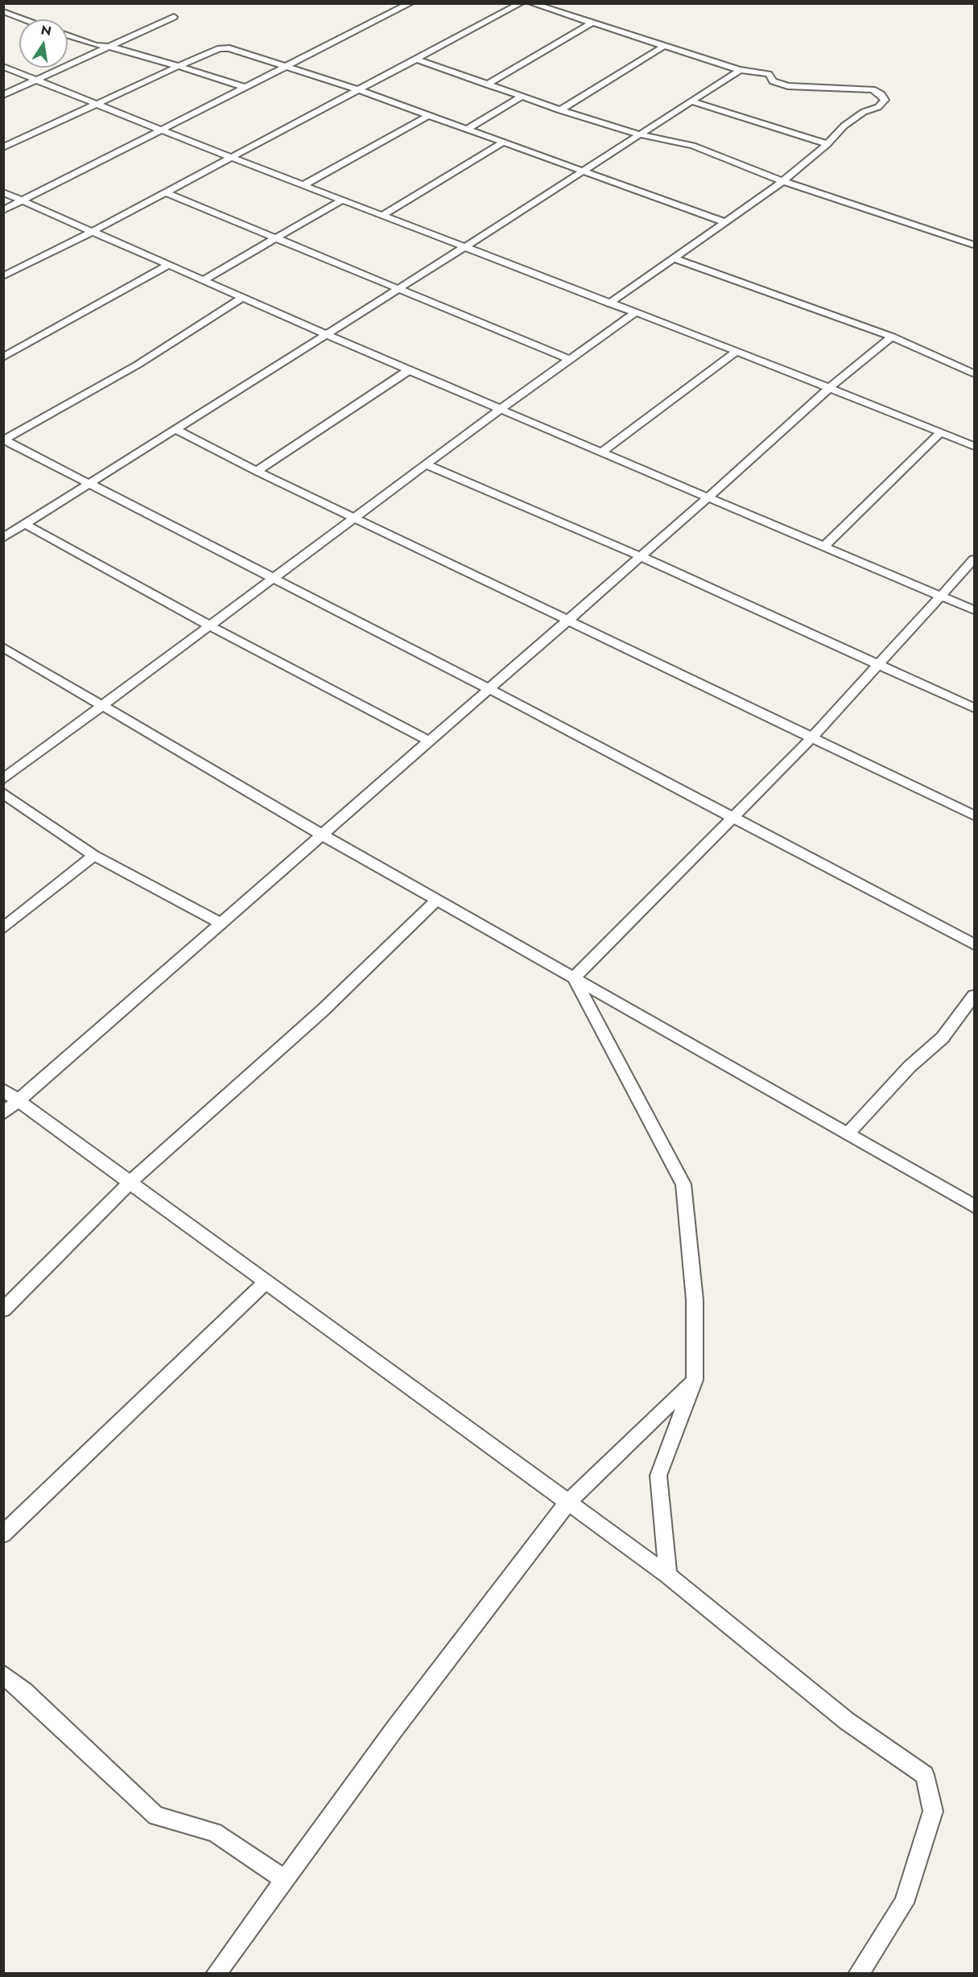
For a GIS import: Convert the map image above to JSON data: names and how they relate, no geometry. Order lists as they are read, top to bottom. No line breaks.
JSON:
{"north":"top"}
